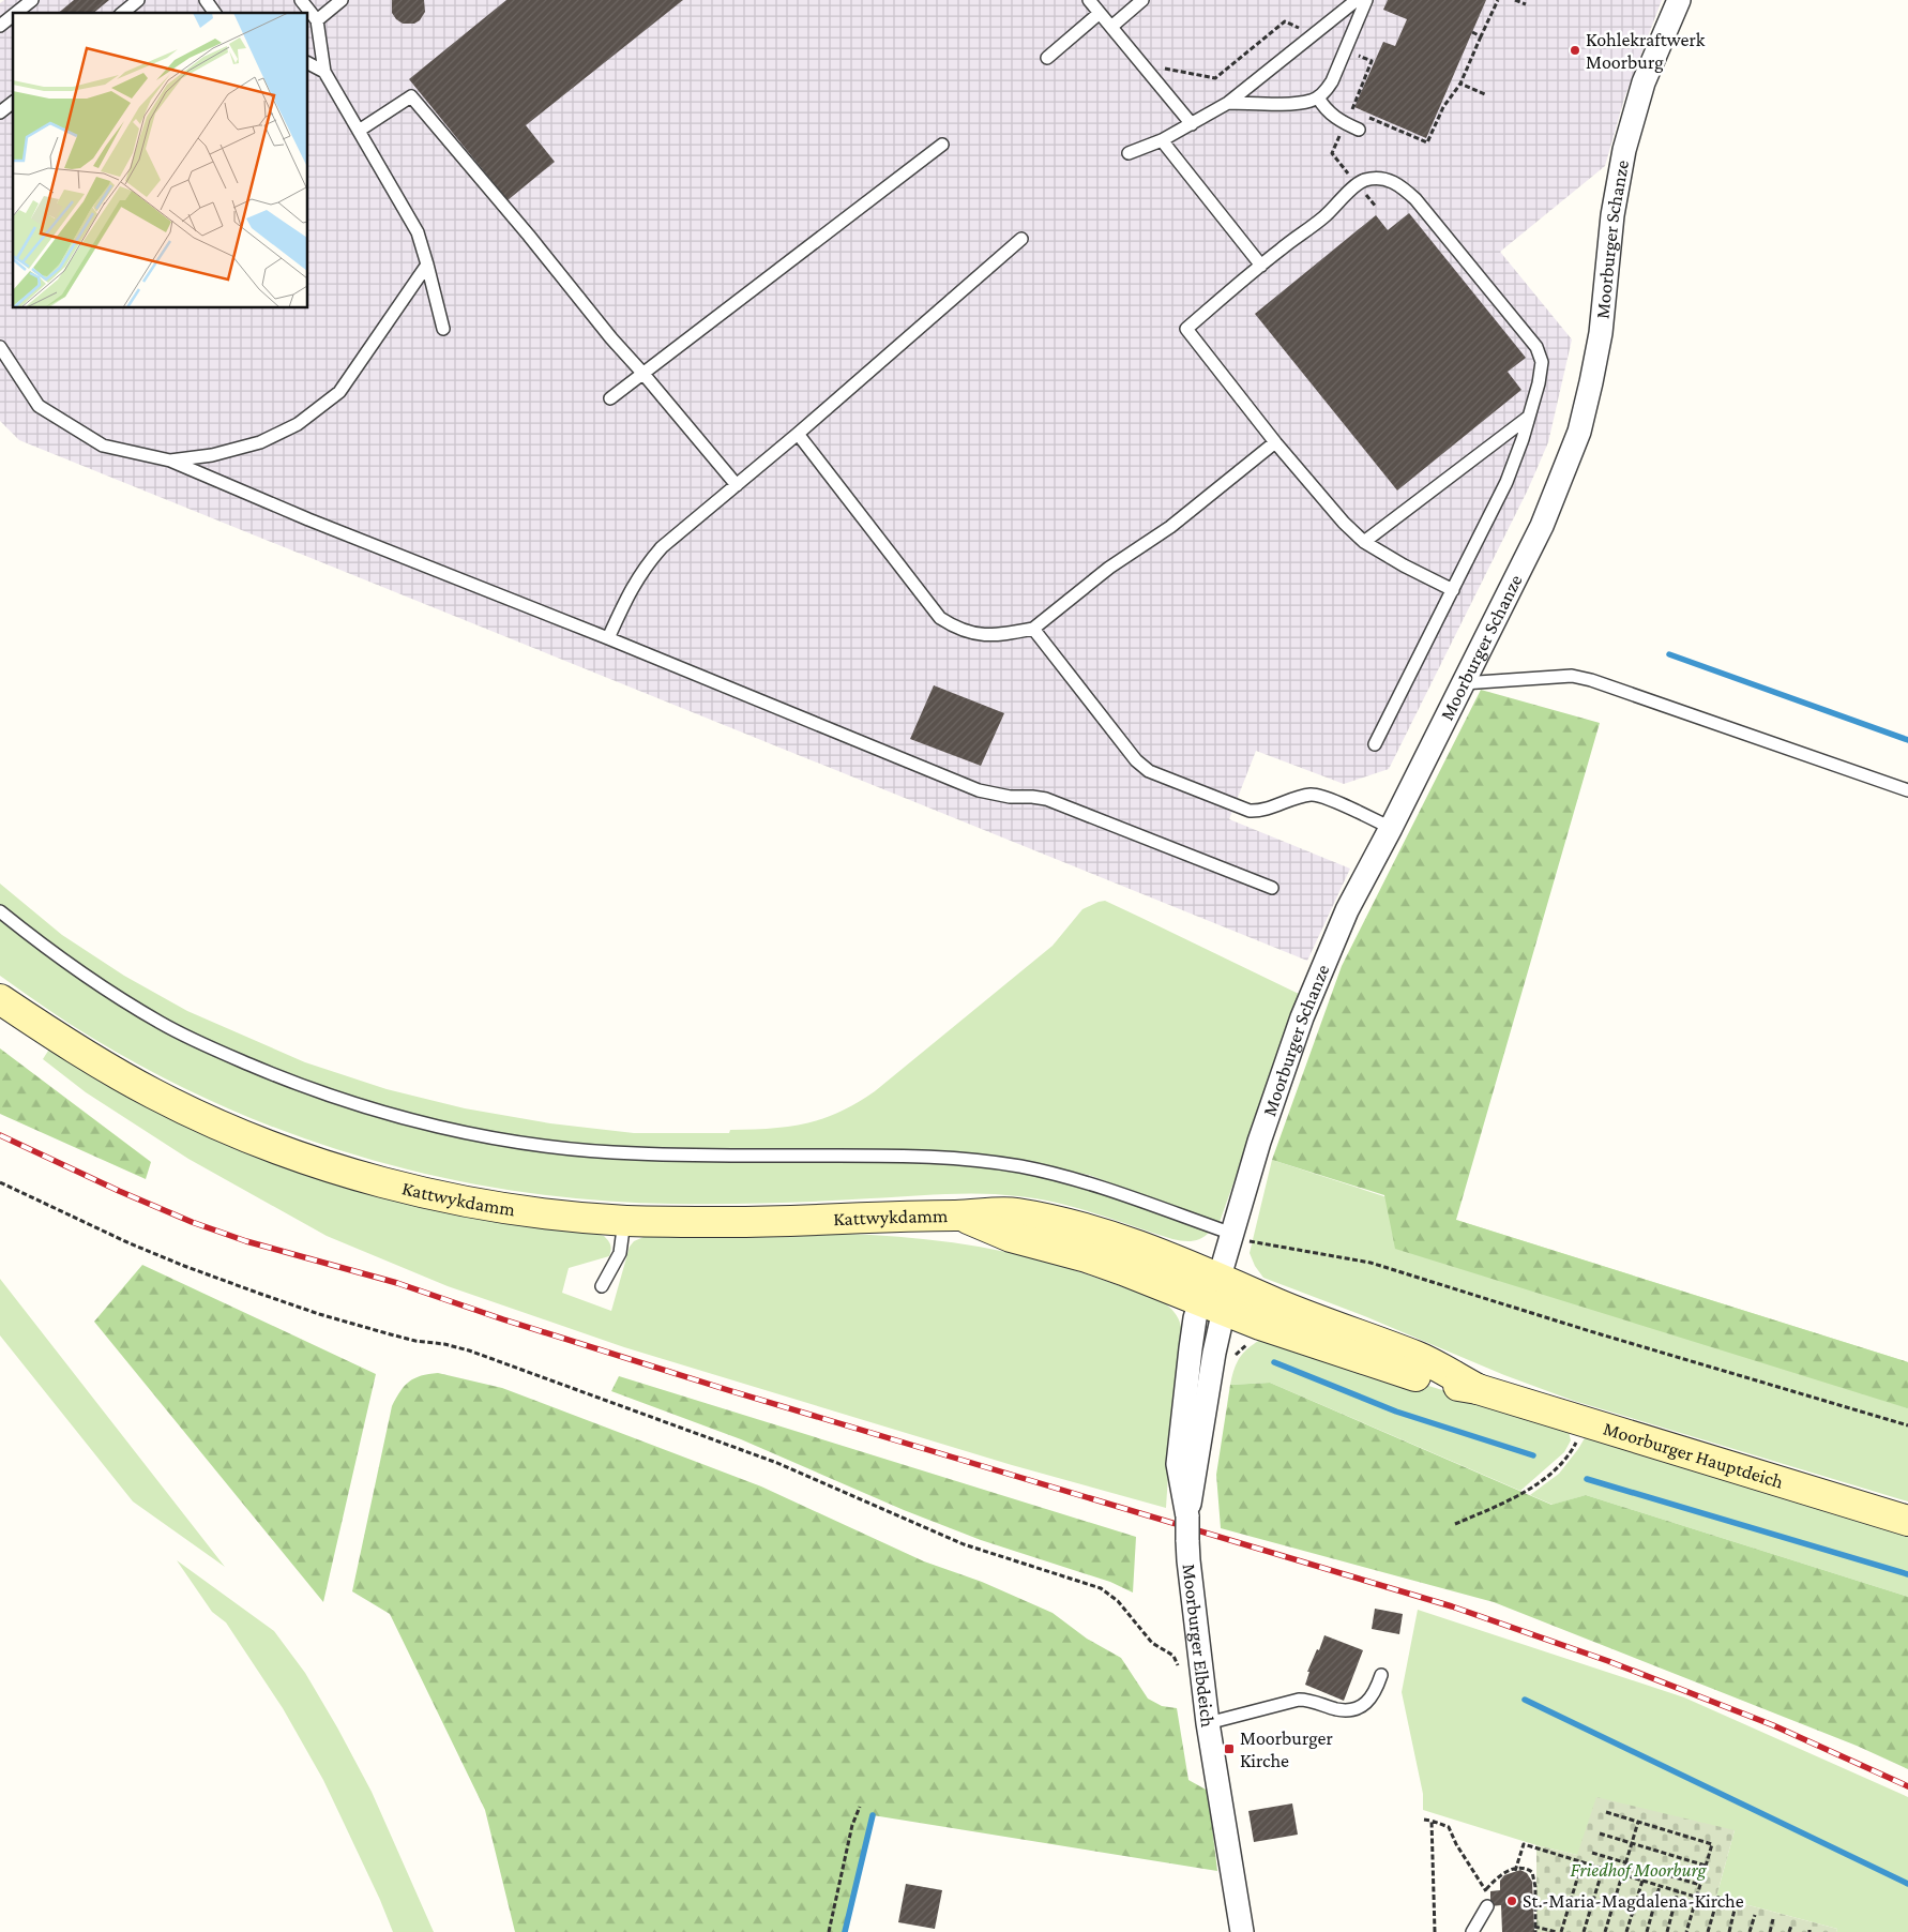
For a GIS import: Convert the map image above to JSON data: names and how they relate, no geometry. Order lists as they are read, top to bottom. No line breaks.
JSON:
{"streets":{"main road":["Kattwykdamm","Moorburger Hauptdeich"],"street":["Moorburger Schanze","Moorburger Elbdeich"]},"crossings":[["Moorburger Schanze","Kattwykdamm"],["Moorburger Schanze","Moorburger Hauptdeich"],["Kattwykdamm","Moorburger Hauptdeich"],["Kattwykdamm","Moorburger Elbdeich"],["Moorburger Hauptdeich","Moorburger Elbdeich"]],"parks":["Friedhof Moorburg"],"places":{"other":["Kohlekraftwerk Moorburg","St.-Maria-Magdalena-Kirche"],"transit":["Moorburger Kirche"]}}
